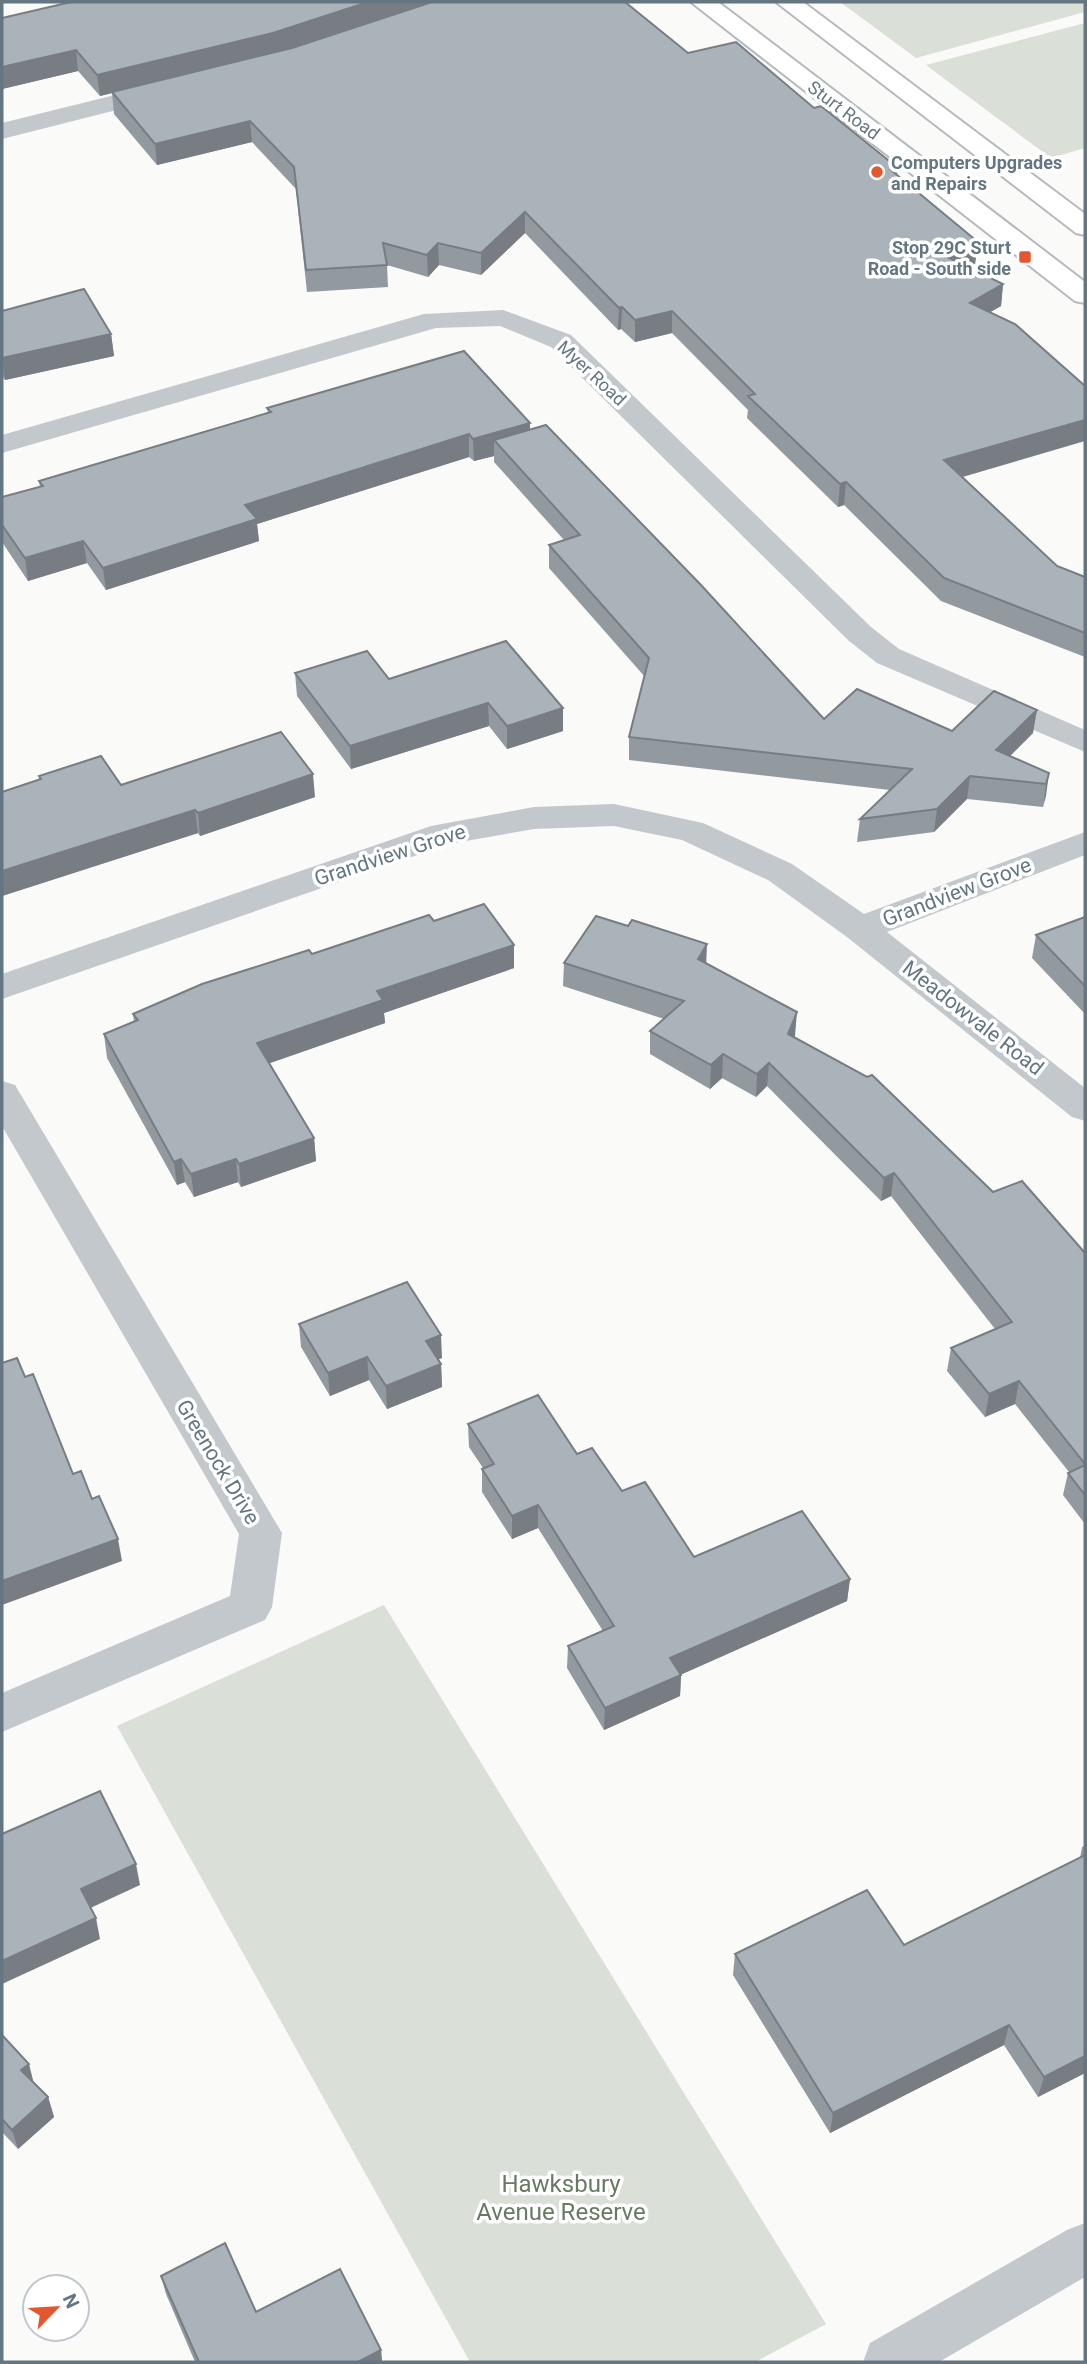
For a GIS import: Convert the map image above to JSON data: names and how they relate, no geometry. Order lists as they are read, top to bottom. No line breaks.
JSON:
{"streets":{"main road":["Sturt Road"],"street":["Myer Road","Grandview Grove","Meadowvale Road","Greenock Drive"]},"crossings":[["Grandview Grove","Meadowvale Road"]],"parks":["Hawksbury Avenue Reserve"],"places":{"other":["Computers Upgrades and Repairs"],"transit":["Stop 29C Sturt Road - South side"]},"north":"top right"}
